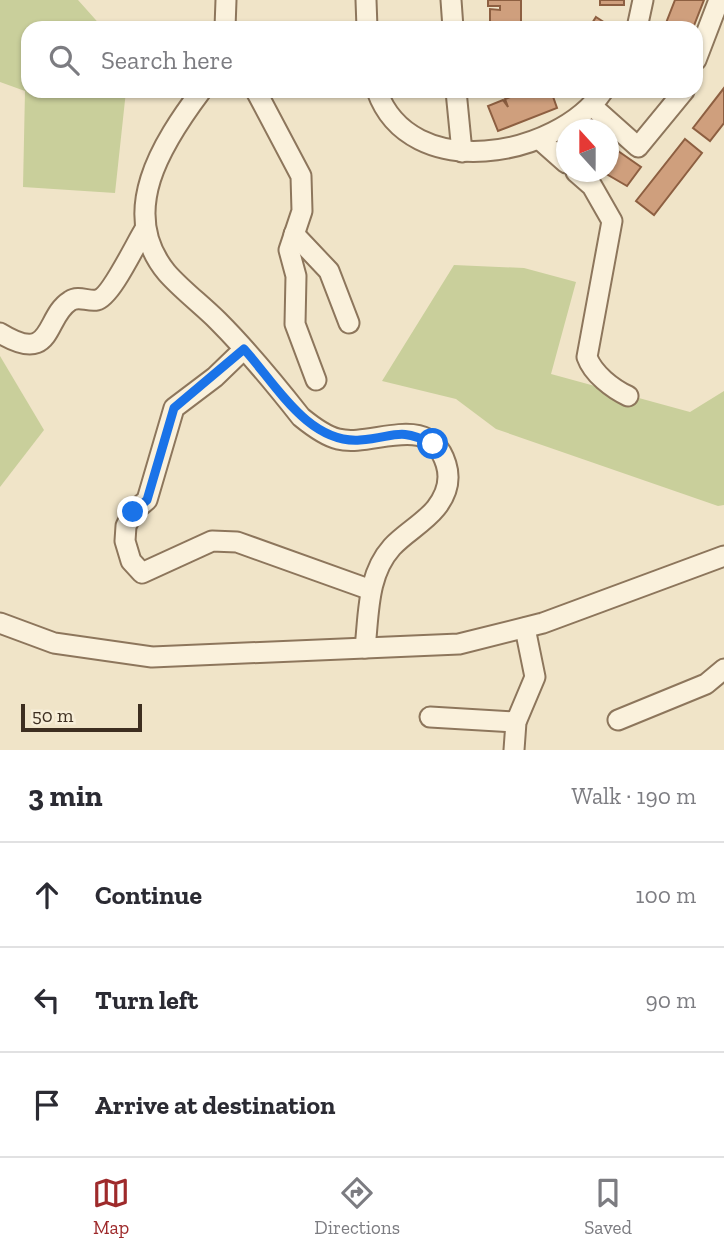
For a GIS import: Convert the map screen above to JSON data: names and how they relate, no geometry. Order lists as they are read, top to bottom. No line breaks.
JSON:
{"scale_bar":"50 m","north":"top","page":{"search":"Search here","scale":"50 m","heading":["3 min","Walk · 190 m"],"list":[["Continue","100 m"],["Turn left","90 m"],"Arrive at destination"],"nav":["Map","Directions","Saved"]}}
